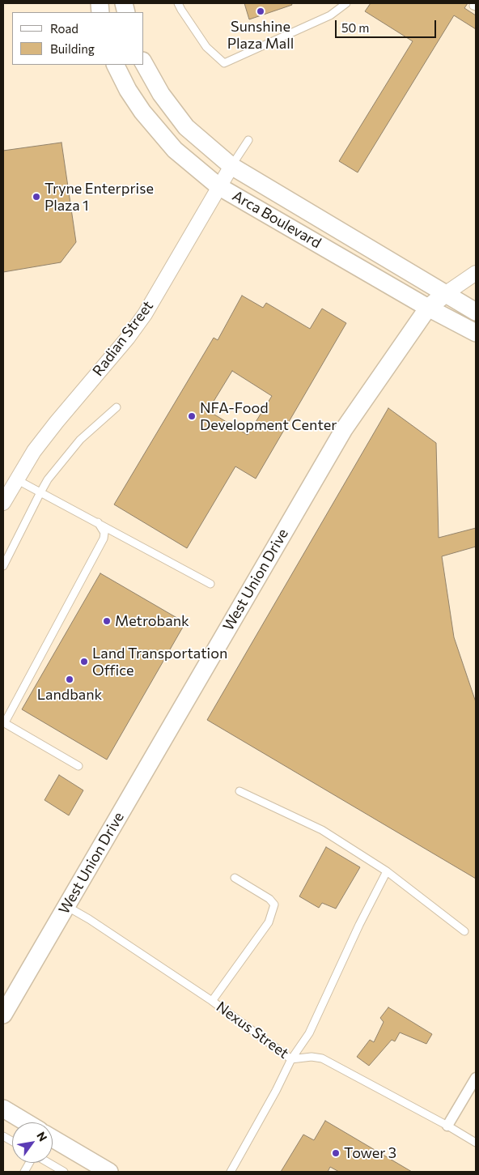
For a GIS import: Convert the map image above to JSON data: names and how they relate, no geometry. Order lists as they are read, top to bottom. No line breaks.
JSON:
{"streets":{"street":["Arca Boulevard","Radian Street","West Union Drive"],"lane":["Nexus Street"]},"crossings":[["Arca Boulevard","Radian Street"],["Arca Boulevard","West Union Drive"],["West Union Drive","Nexus Street"]],"places":["Sunshine Plaza Mall","Tryne Enterprise Plaza 1","NFA-Food Development Center","Metrobank","Land Transportation Office","Landbank","Tower 3"],"legend":["Road","Building"],"scale_bar":"50 m","north":"top right"}
